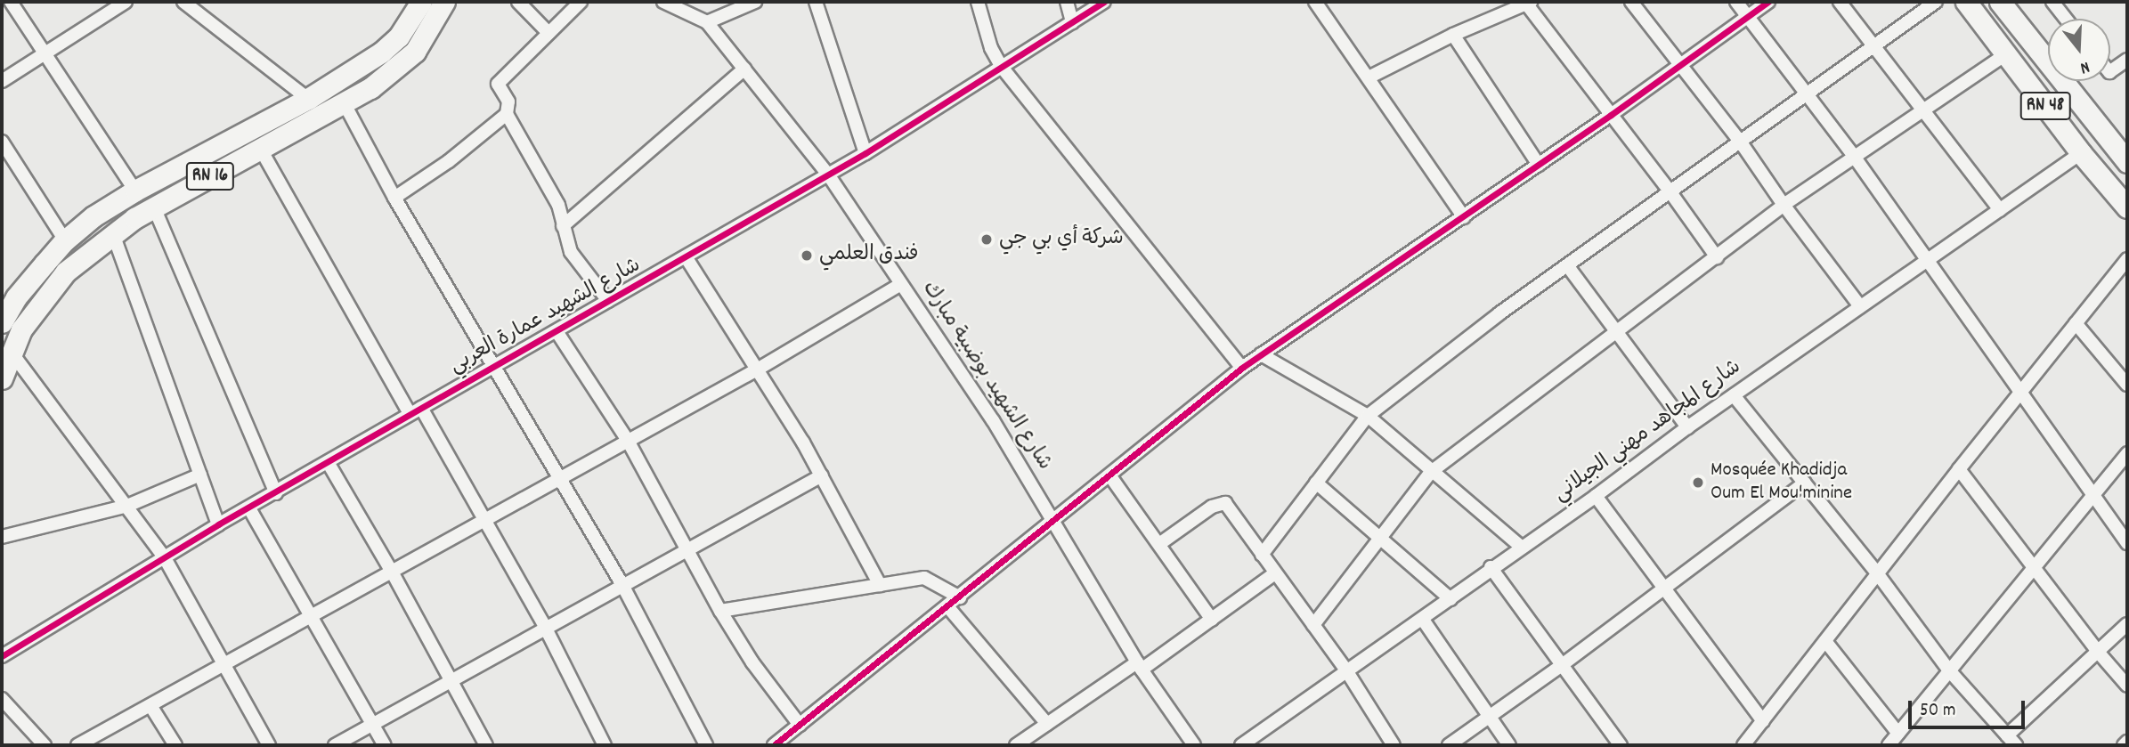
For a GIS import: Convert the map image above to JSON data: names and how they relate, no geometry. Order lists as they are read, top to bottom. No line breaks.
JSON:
{"streets":{"main road":["RN 48","RN 16"],"street":["شارع الشهيد عمارة العربي","شارع الشهيد بوضبية مبارك","شارع المجاهد مهني الجيلاني"]},"crossings":[["RN 48","شارع المجاهد مهني الجيلاني"],["شارع الشهيد عمارة العربي","شارع الشهيد بوضبية مبارك"]],"places":["شركة أي بي جي","فندق العلمي","Mosquée Khadidja Oum El Mou'minine"],"scale_bar":"50 m","north":"bottom"}
